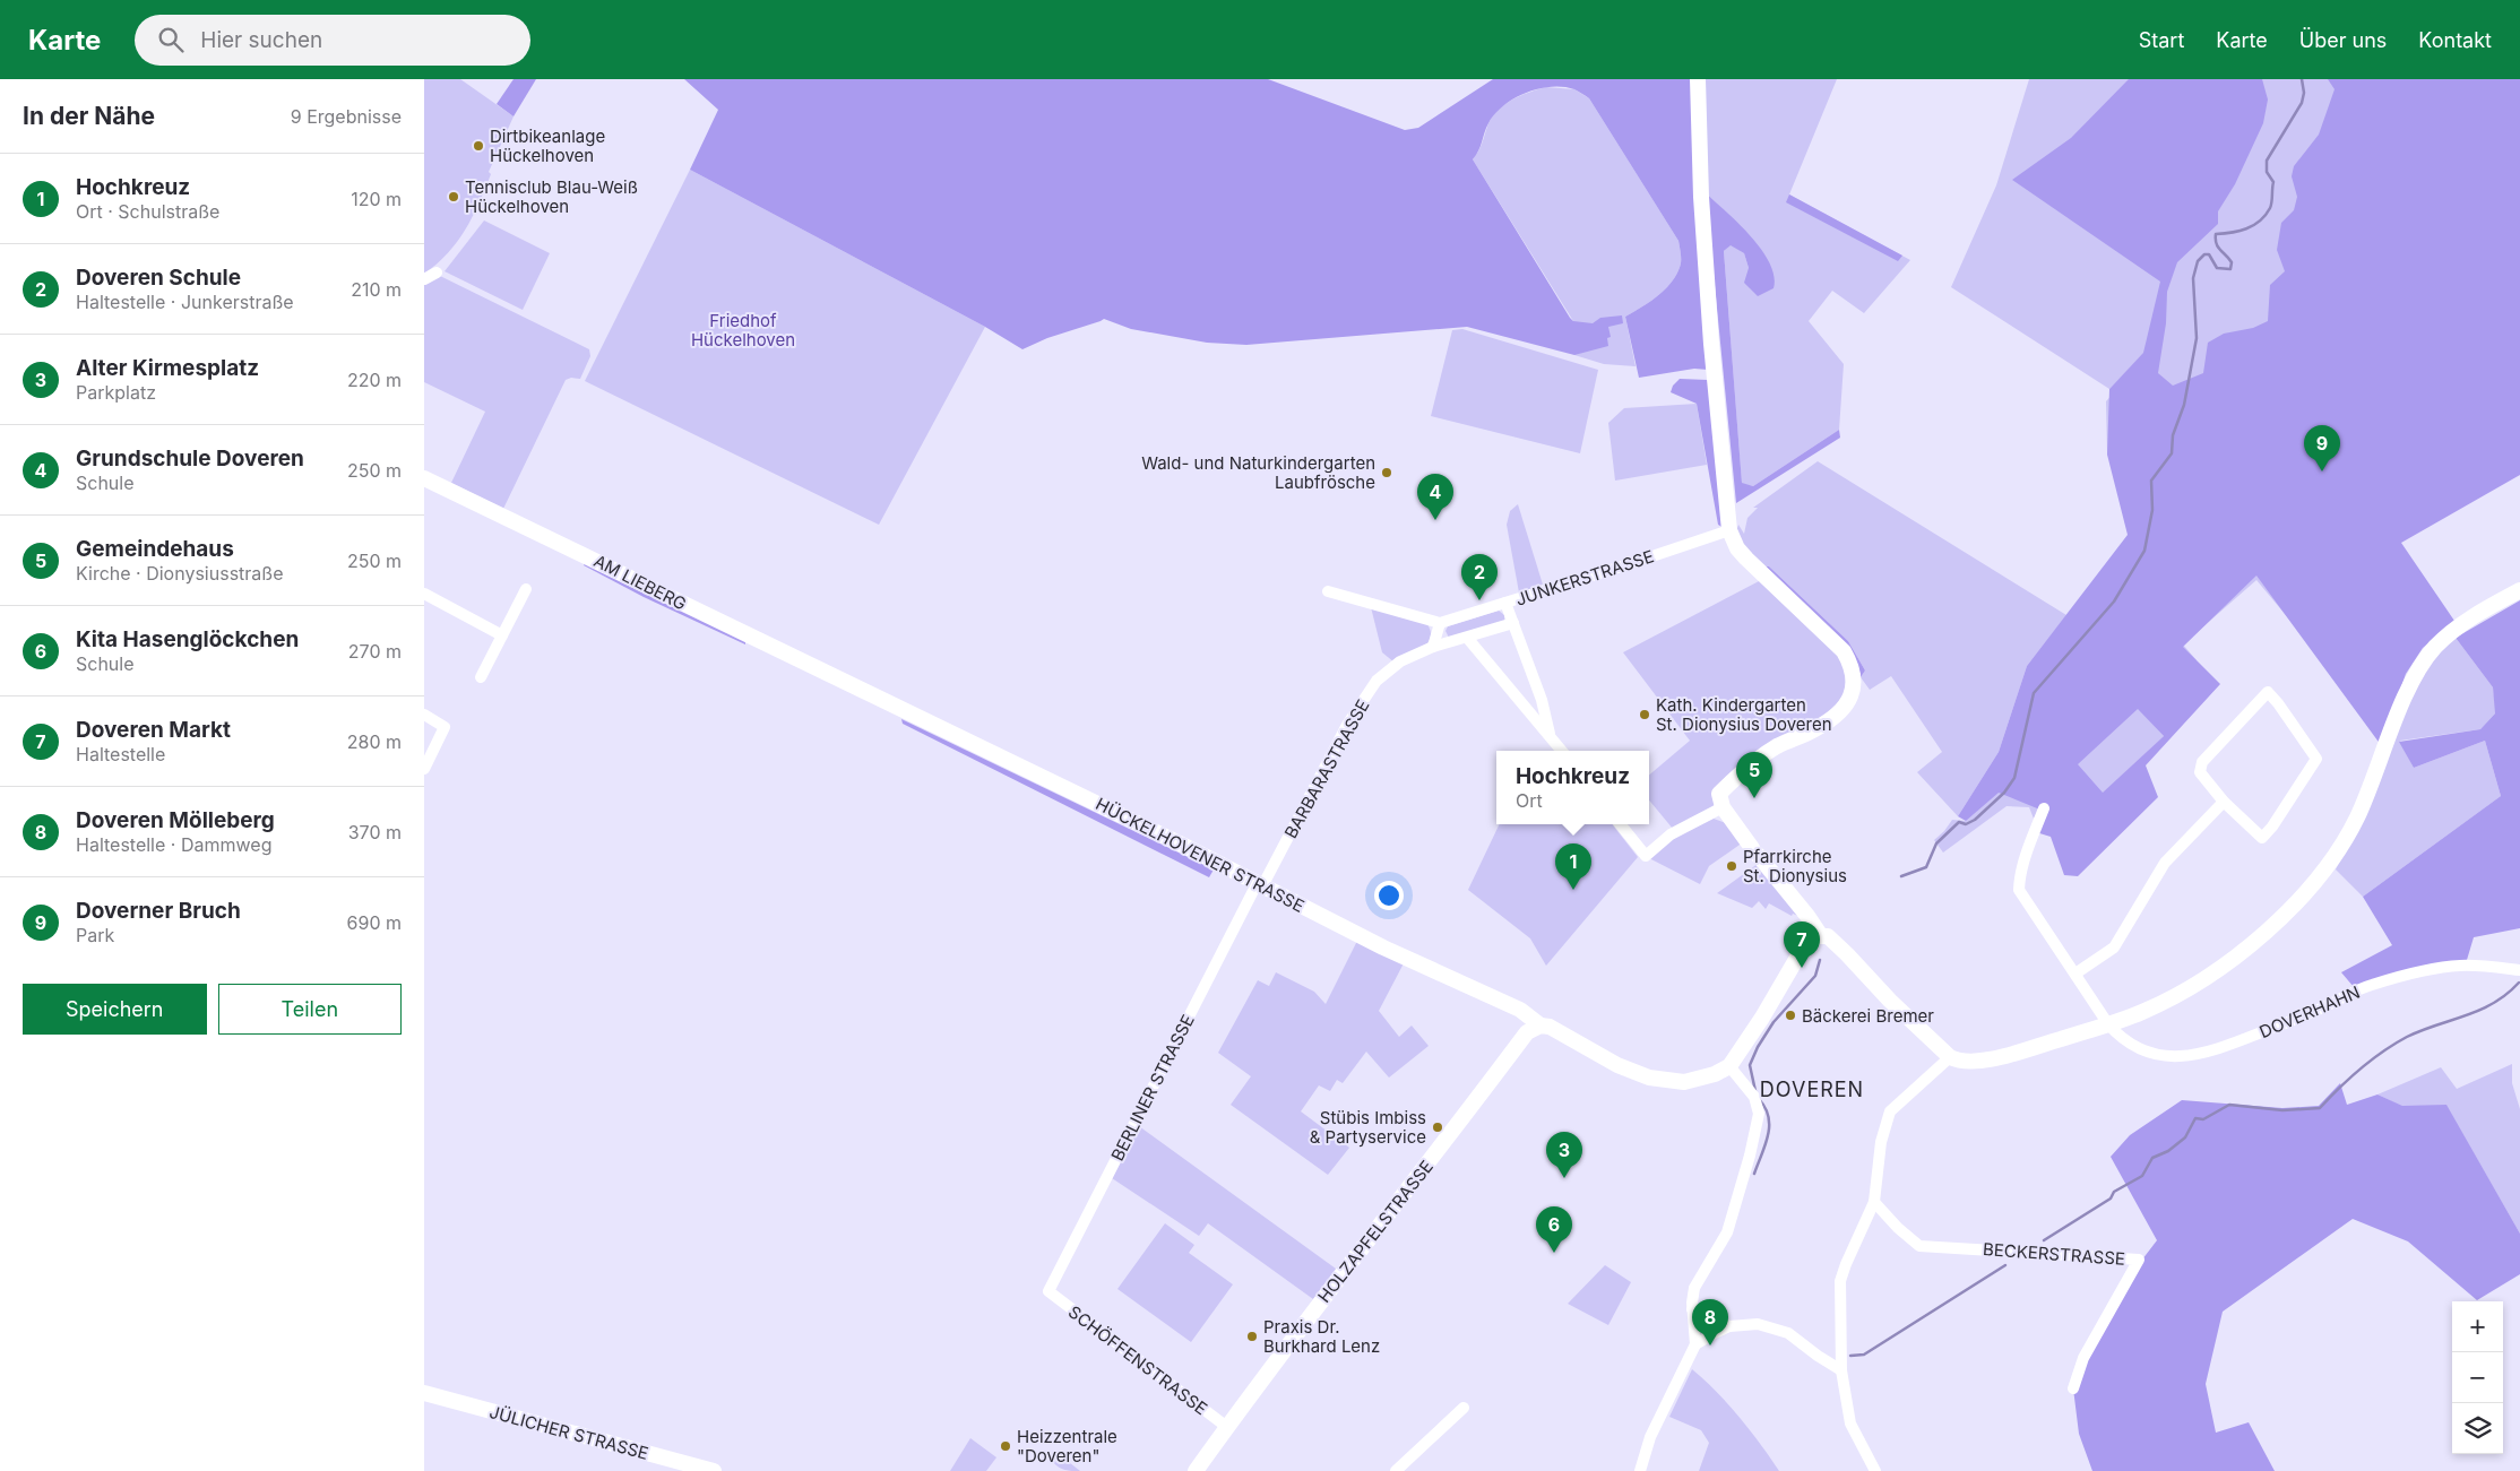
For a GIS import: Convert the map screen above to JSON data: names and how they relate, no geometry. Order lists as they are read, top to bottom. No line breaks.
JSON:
{"streets":{"street":["JUNKERSTRASSE","AM LIEBERG","BARBARASTRASSE","HÜCKELHOVENER STRASSE","DOVERHAHN","BERLINER STRASSE","HOLZAPFELSTRASSE","BECKERSTRASSE","SCHÖFFENSTRASSE","JÜLICHER STRASSE"]},"crossings":[["AM LIEBERG","HÜCKELHOVENER STRASSE"],["BARBARASTRASSE","HÜCKELHOVENER STRASSE"],["BARBARASTRASSE","BERLINER STRASSE"],["HÜCKELHOVENER STRASSE","BERLINER STRASSE"],["HÜCKELHOVENER STRASSE","HOLZAPFELSTRASSE"],["BERLINER STRASSE","SCHÖFFENSTRASSE"],["HOLZAPFELSTRASSE","SCHÖFFENSTRASSE"]],"districts":["DOVEREN"],"parks":["Friedhof Hückelhoven"],"places":["Dirtbikeanlage Hückelhoven","Tennisclub Blau-Weiß Hückelhoven","Wald- und Naturkindergarten Laubfrösche","Kath. Kindergarten St. Dionysius Doveren","Pfarrkirche St. Dionysius","Bäckerei Bremer","Stübis Imbiss & Partyservice","Praxis Dr. Burkhard Lenz","Heizzentrale \"Doveren\""],"page":{"header":"Karte","search":"Hier suchen","nav":["Start","Karte","Über uns","Kontakt"],"heading":["In der Nähe","9 Ergebnisse"],"list":[{"mark":"1","name":"Hochkreuz","note":"Ort · Schulstraße","value":"120 m"},{"mark":"2","name":"Doveren Schule","note":"Haltestelle · Junkerstraße","value":"210 m"},{"mark":"3","name":"Alter Kirmesplatz","note":"Parkplatz","value":"220 m"},{"mark":"4","name":"Grundschule Doveren","note":"Schule","value":"250 m"},{"mark":"5","name":"Gemeindehaus","note":"Kirche · Dionysiusstraße","value":"250 m"},{"mark":"6","name":"Kita Hasenglöckchen","note":"Schule","value":"270 m"},{"mark":"7","name":"Doveren Markt","note":"Haltestelle","value":"280 m"},{"mark":"8","name":"Doveren Mölleberg","note":"Haltestelle · Dammweg","value":"370 m"},{"mark":"9","name":"Doverner Bruch","note":"Park","value":"690 m"}],"pins":["9","4","2","5","1","7","3","6","8"],"popup":["Hochkreuz","Ort"],"buttons":["Speichern","Teilen"],"map_buttons":["+","−"]}}
